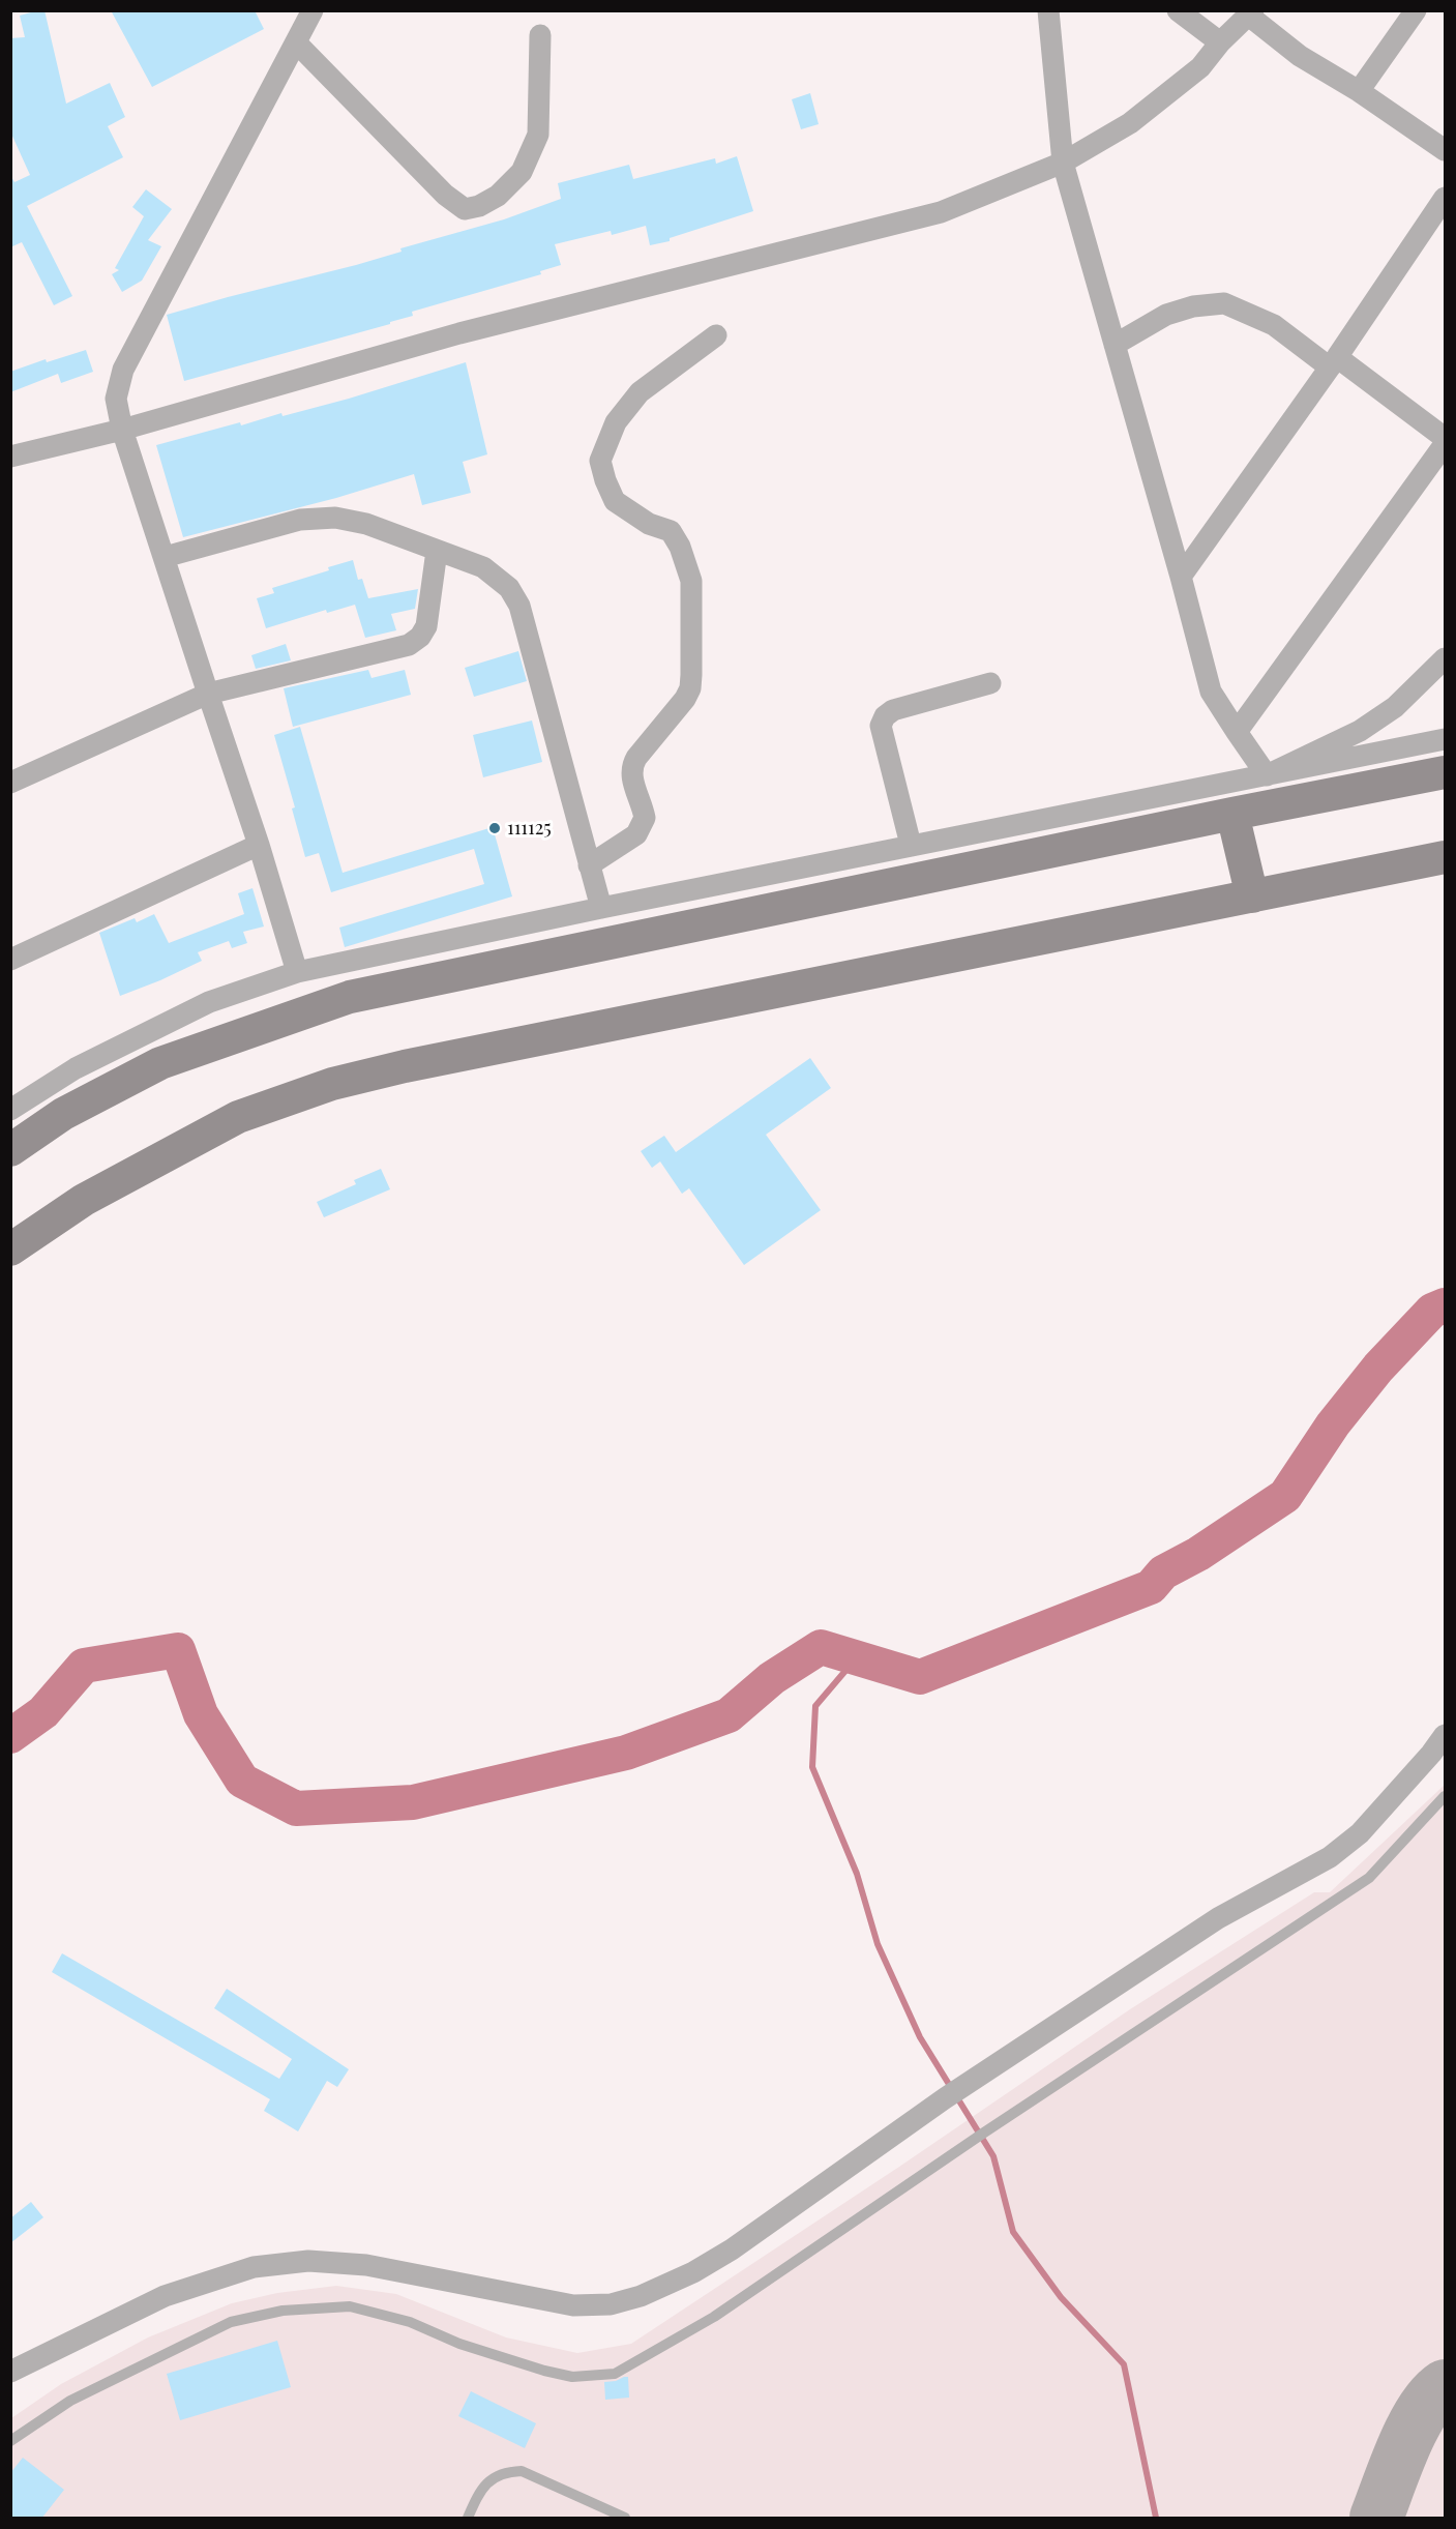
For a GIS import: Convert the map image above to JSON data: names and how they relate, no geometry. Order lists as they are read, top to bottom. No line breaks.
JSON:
{"places":["111125"]}
